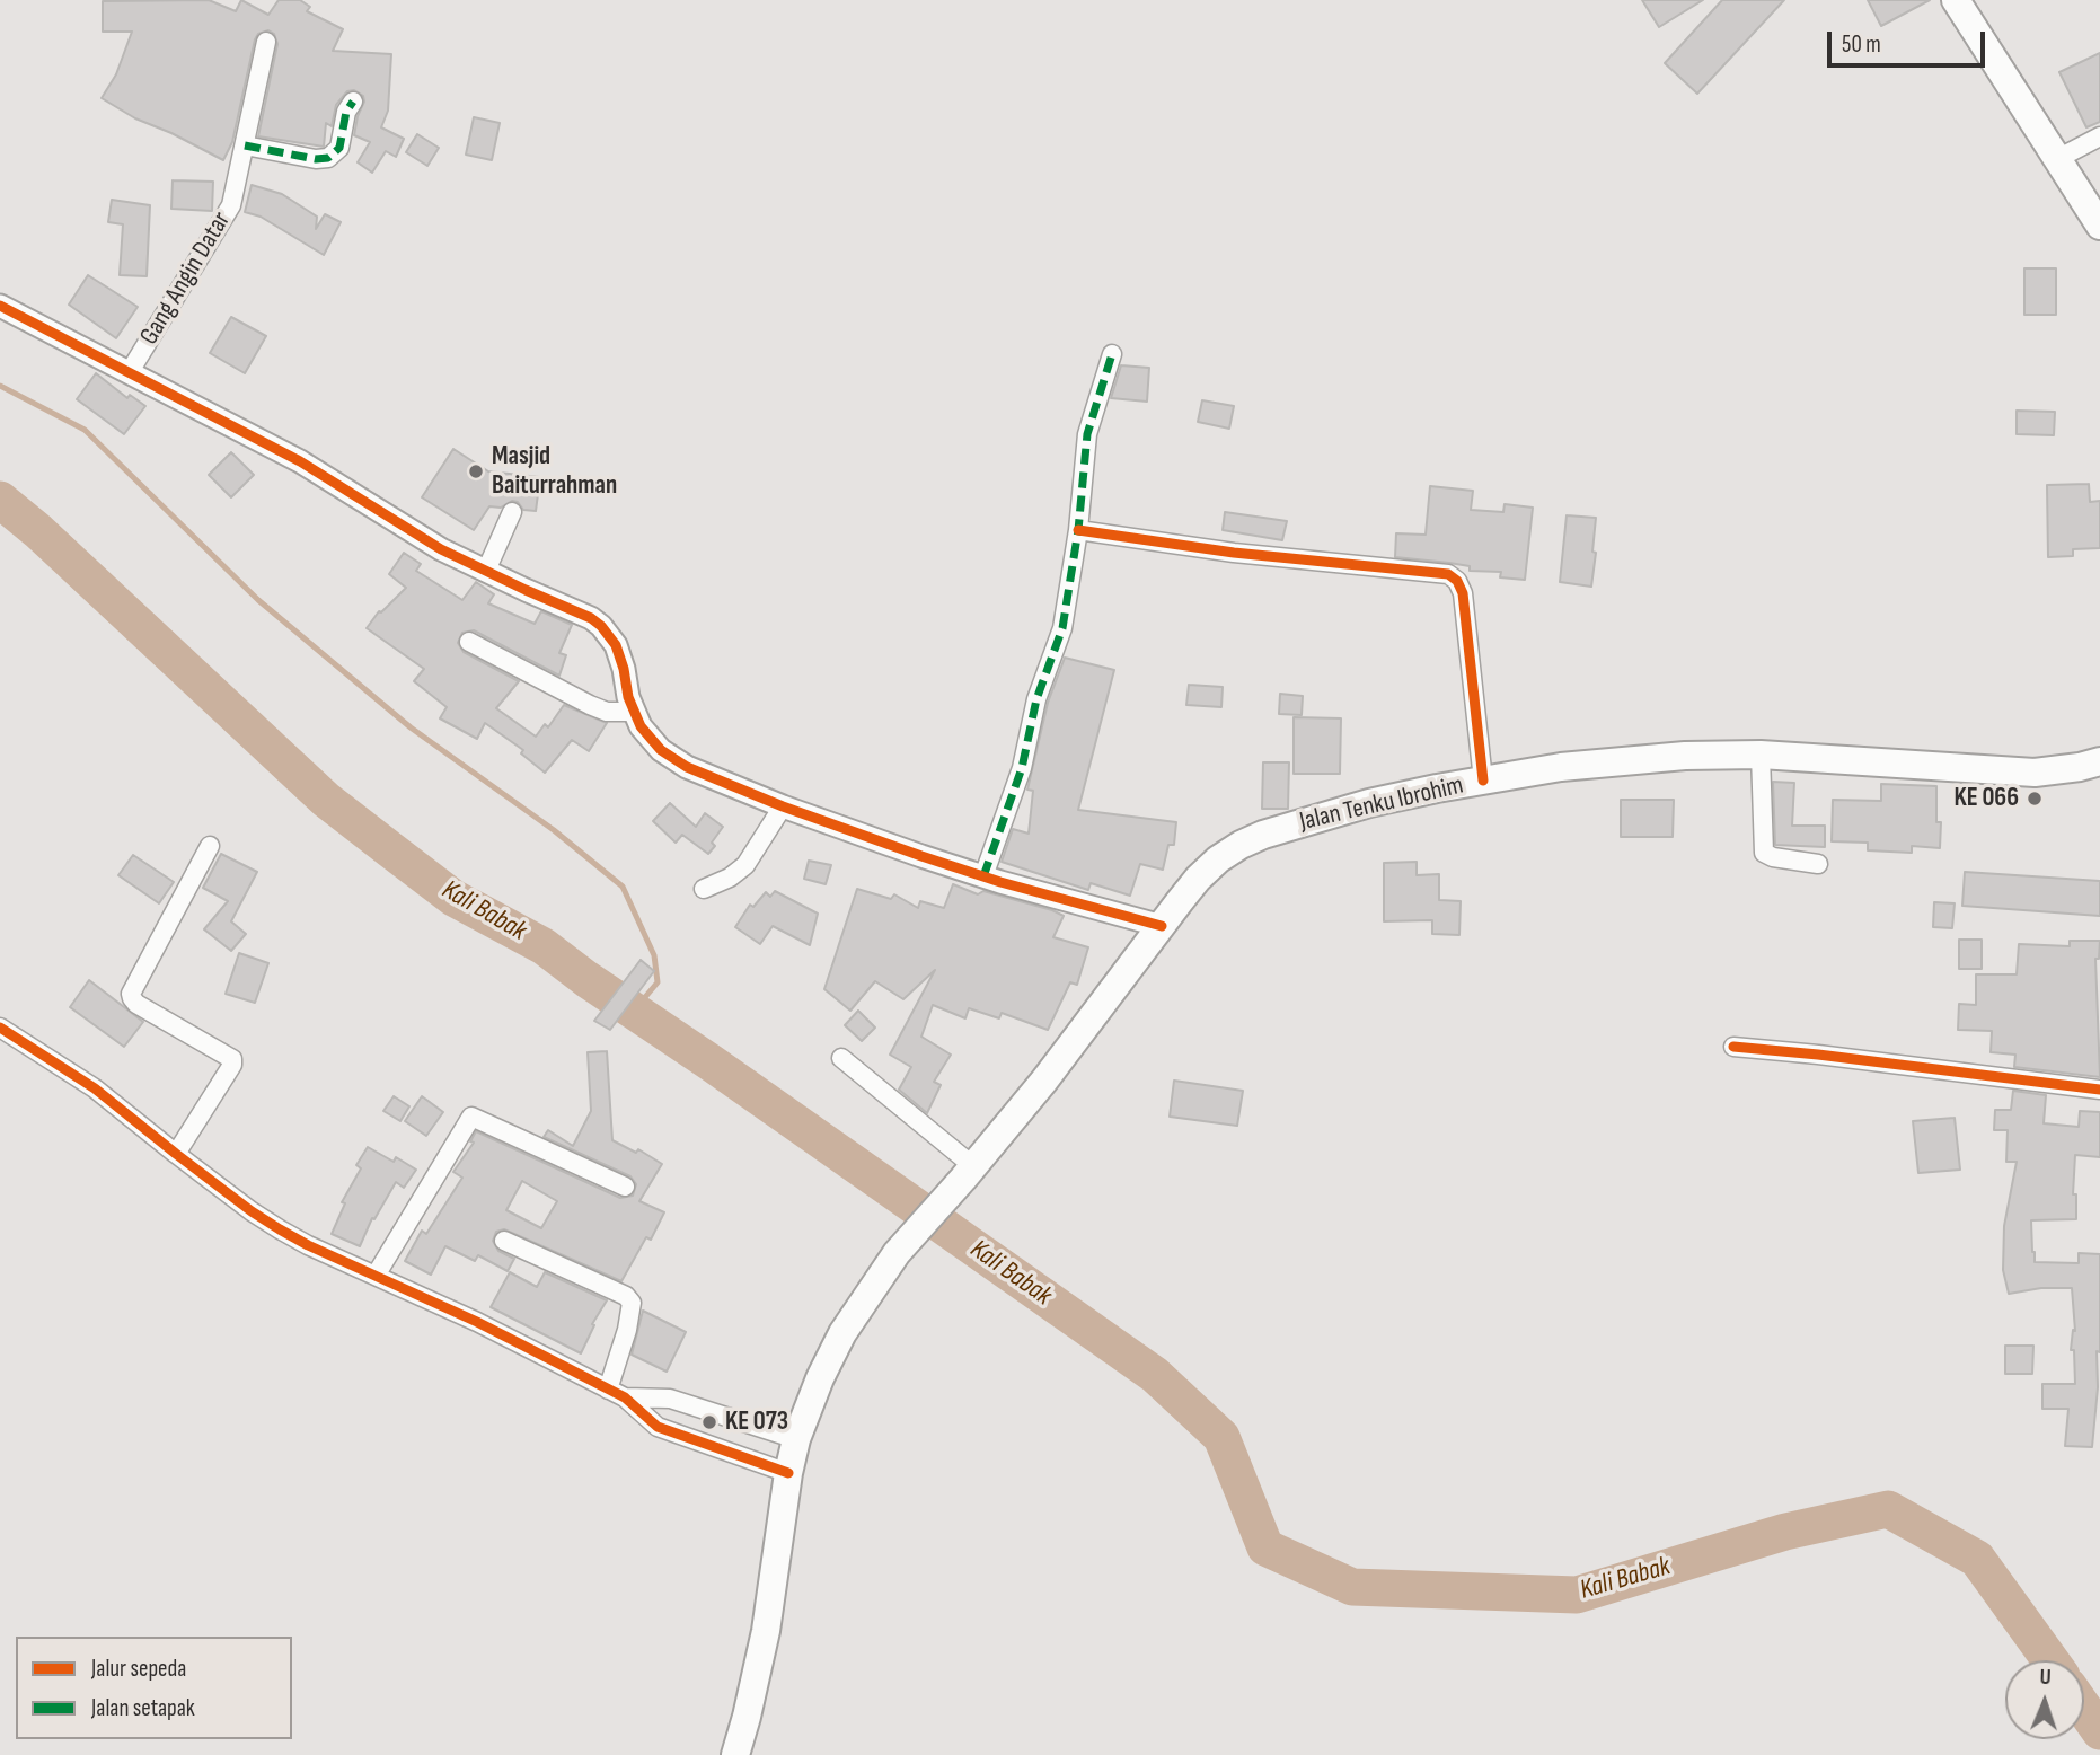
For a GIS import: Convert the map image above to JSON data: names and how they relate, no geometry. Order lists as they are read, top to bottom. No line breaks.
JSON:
{"streets":{"main road":["Jalan Tenku Ibrohim"],"street":["Gang Angin Datar"]},"water":["Kali Babak"],"places":["Masjid Baiturrahman","KE 066","KE 073"],"legend":["Jalur sepeda","Jalan setapak"],"scale_bar":"50 m","north":"top"}
